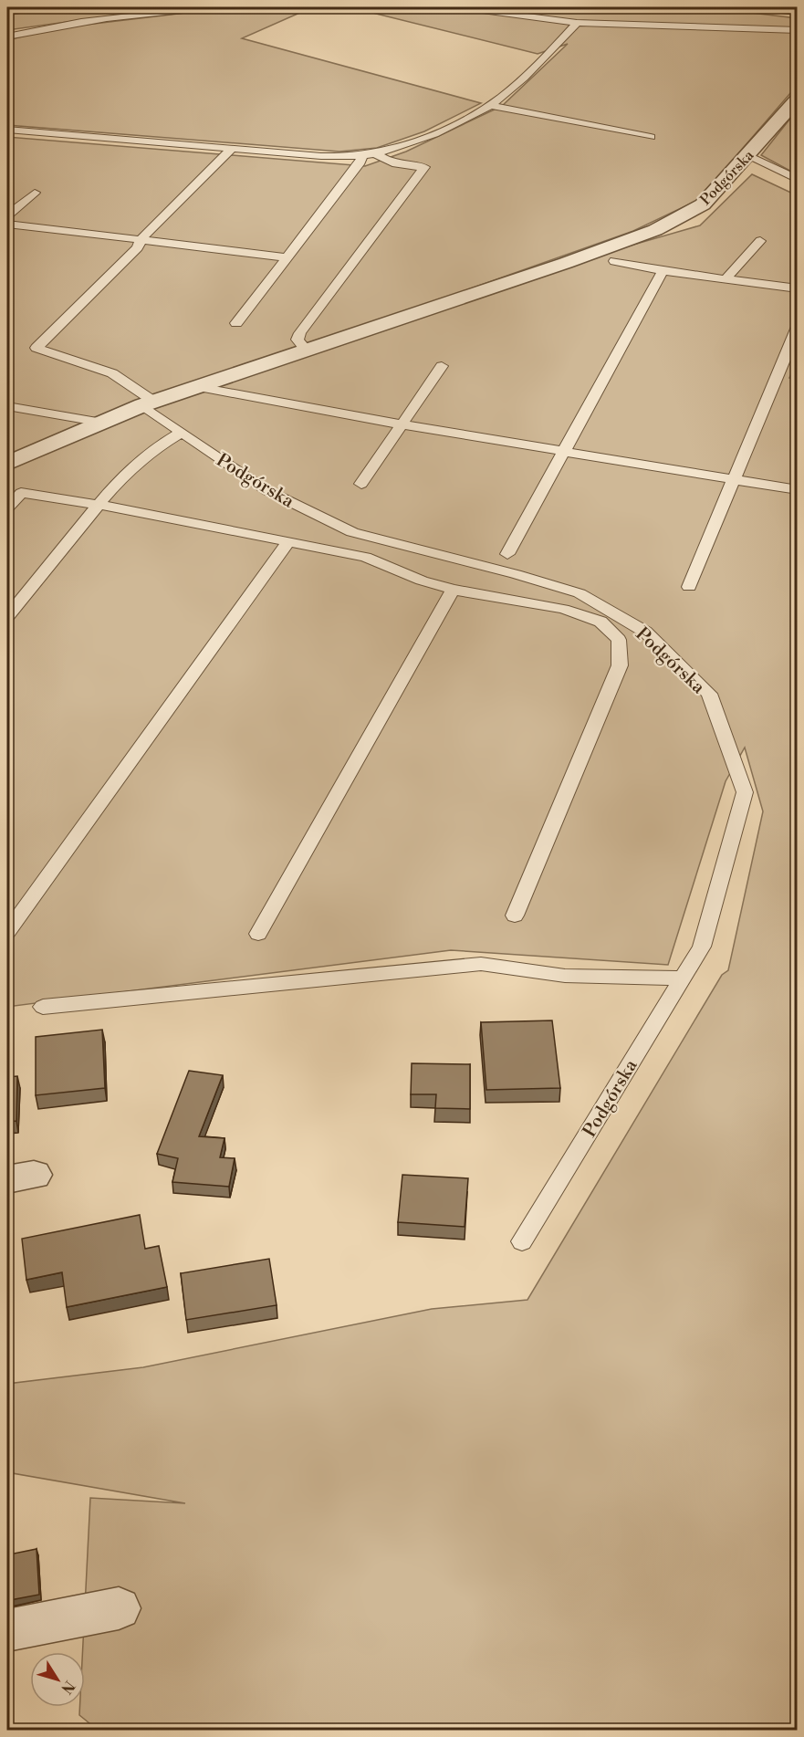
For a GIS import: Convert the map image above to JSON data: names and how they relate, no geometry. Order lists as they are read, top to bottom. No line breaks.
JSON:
{"streets":{"street":["Podgórska"]},"north":"bottom right"}
